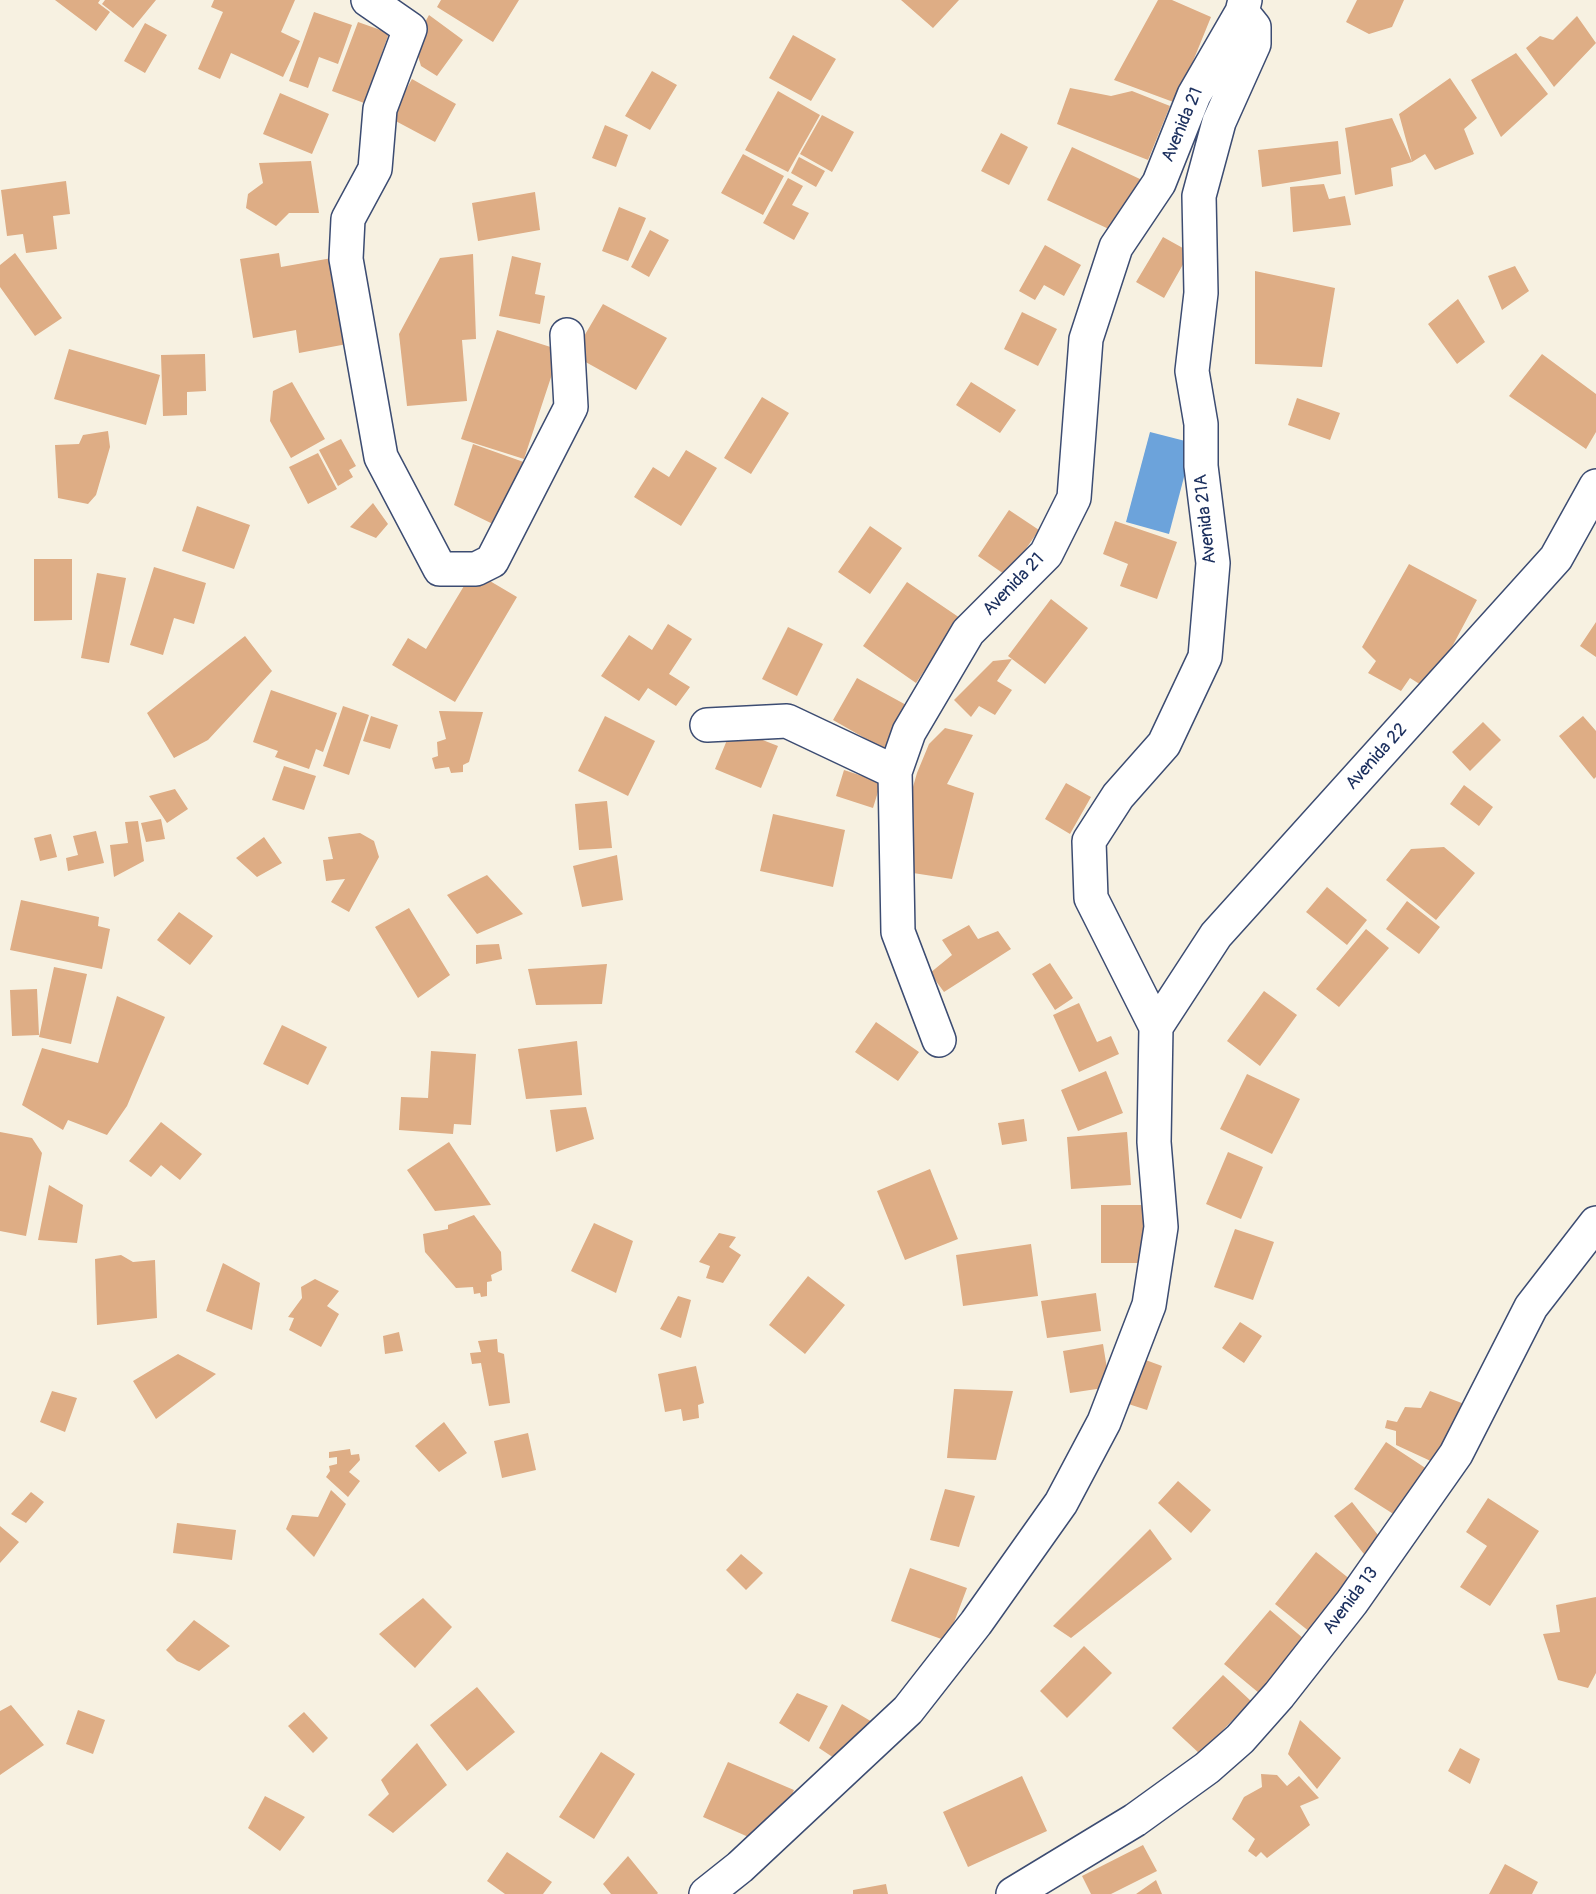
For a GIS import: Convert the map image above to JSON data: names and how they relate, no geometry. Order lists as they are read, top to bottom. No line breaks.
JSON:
{"streets":{"street":["Avenida 21","Avenida 21A","Avenida 22","Avenida 13"]},"crossings":[["Avenida 21","Avenida 21A"],["Avenida 21A","Avenida 22"]]}
